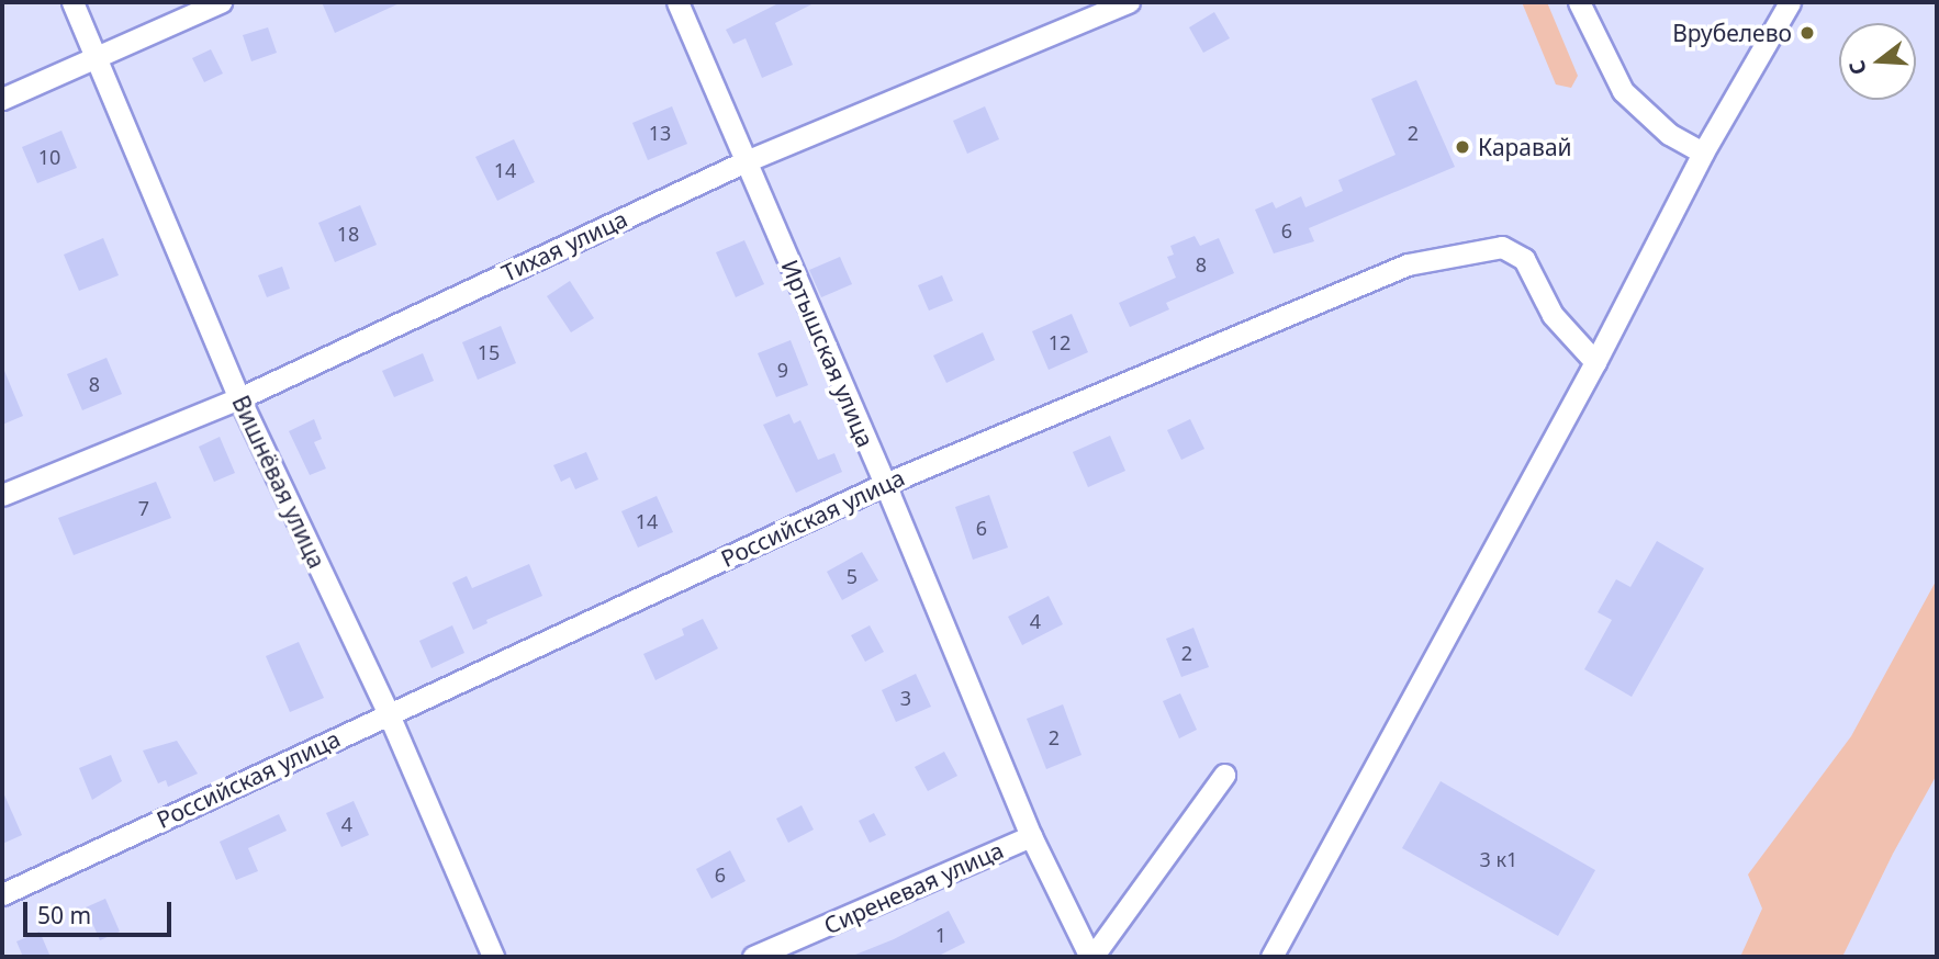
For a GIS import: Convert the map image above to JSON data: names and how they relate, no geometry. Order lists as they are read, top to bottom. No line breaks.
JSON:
{"streets":{"street":["Тихая улица","Иртышская улица","Вишнёвая улица","Российская улица","Сиреневая улица"]},"crossings":[["Тихая улица","Иртышская улица"],["Тихая улица","Вишнёвая улица"],["Иртышская улица","Российская улица"],["Иртышская улица","Сиреневая улица"],["Вишнёвая улица","Российская улица"]],"places":["Врубелево","Каравай"],"house_numbers":["13","2","10","14","6","18","8","12","15","9","8","7","14","6","5","4","2","3","2","4","3 к1","6","1"],"scale_bar":"50 m","north":"left"}
